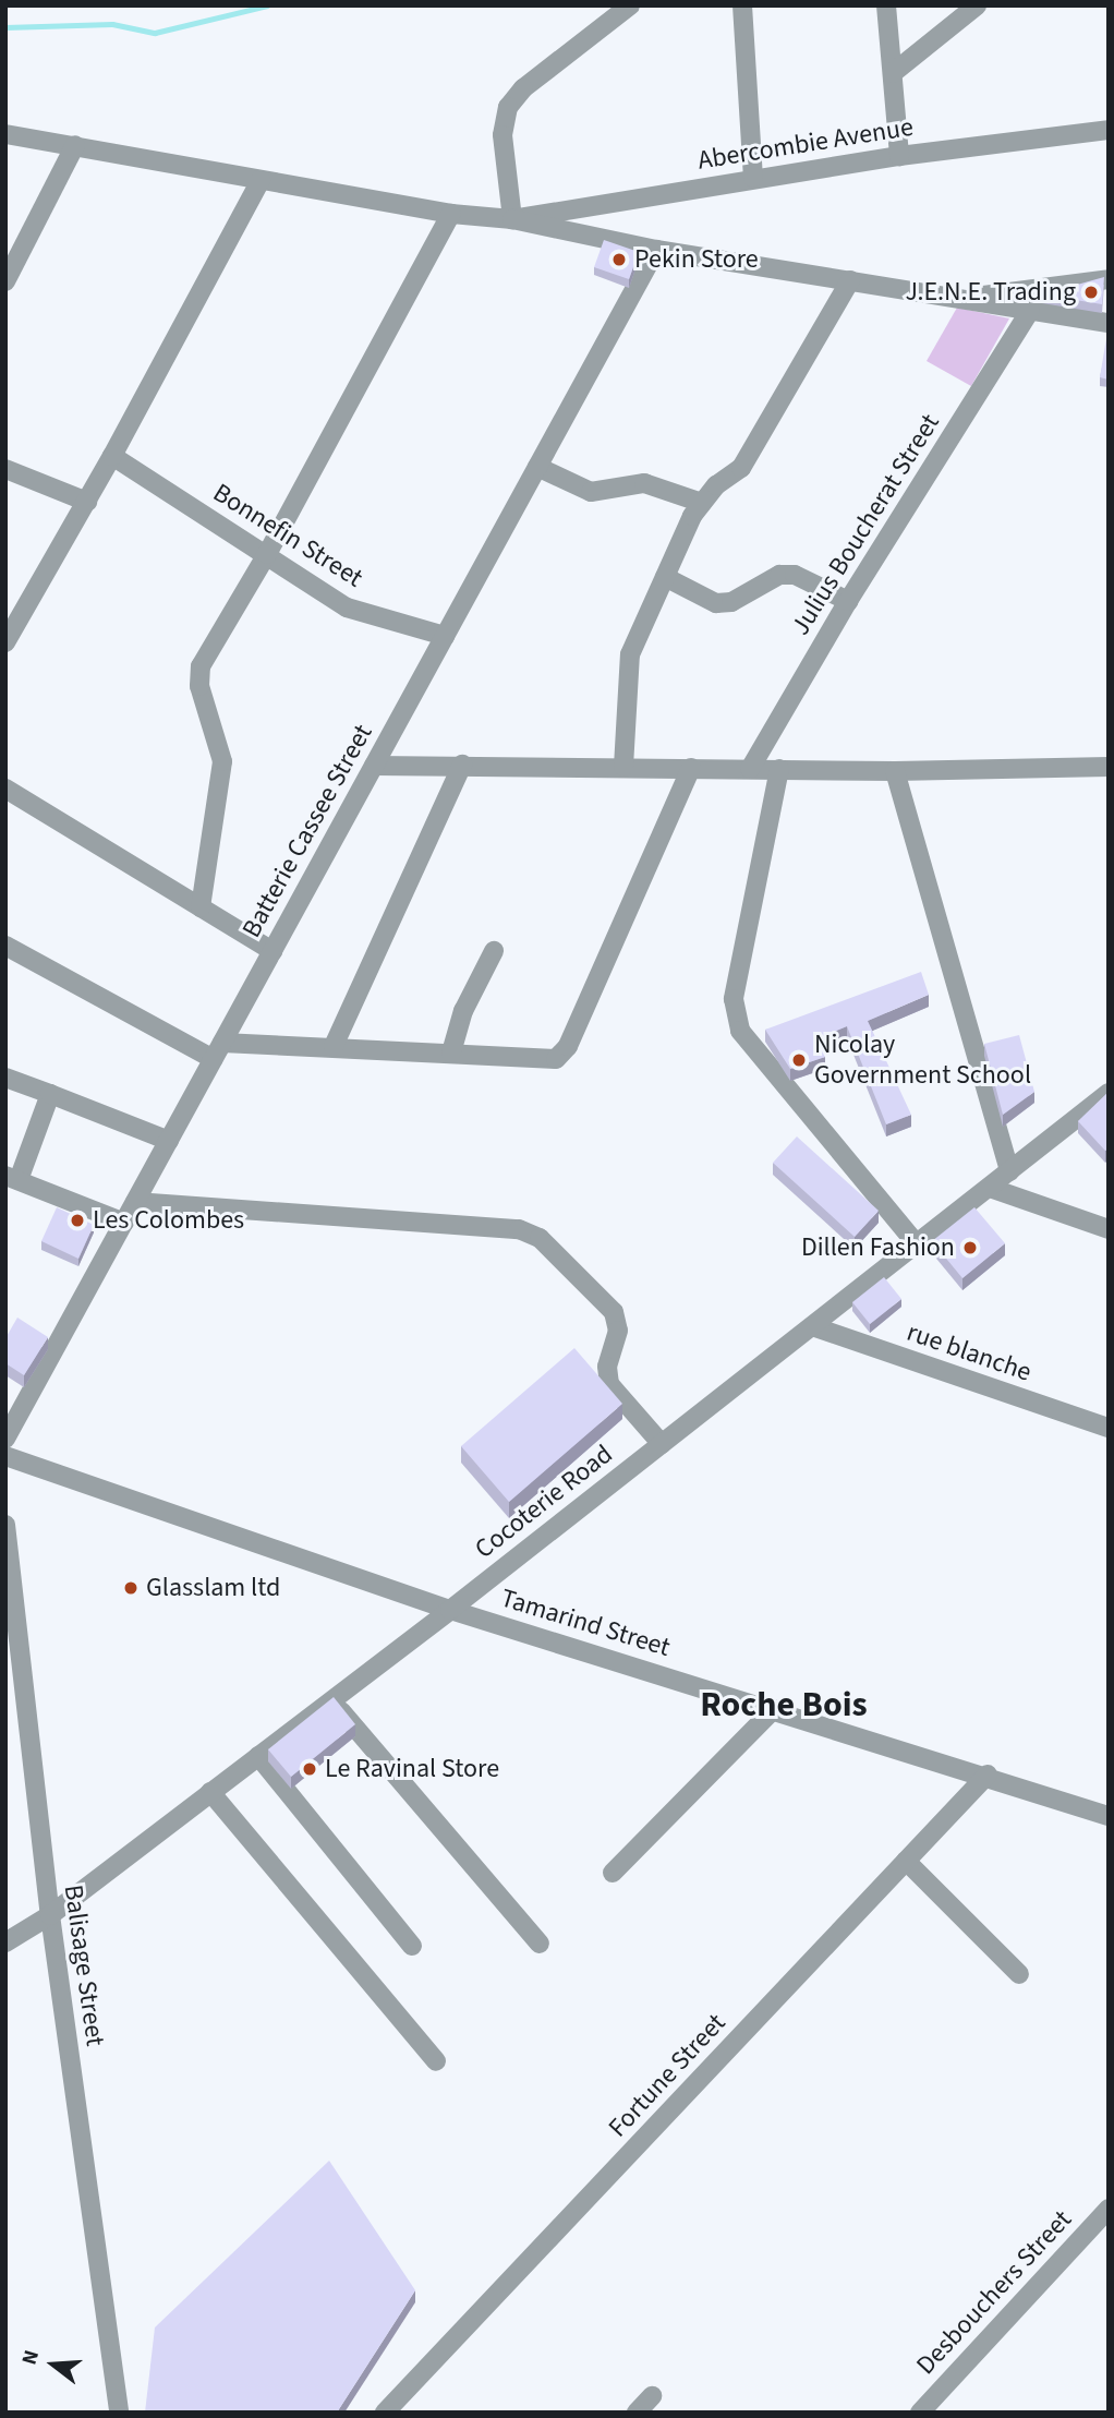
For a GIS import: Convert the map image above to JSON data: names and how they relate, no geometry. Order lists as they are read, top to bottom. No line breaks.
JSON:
{"streets":{"street":["Abercombie Avenue","Julius Boucherat Street","Bonnefin Street","Batterie Cassee Street","rue blanche","Cocoterie Road","Tamarind Street","Balisage Street","Fortune Street","Desbouchers Street"]},"crossings":[["Bonnefin Street","Batterie Cassee Street"],["rue blanche","Cocoterie Road"],["Cocoterie Road","Tamarind Street"],["Cocoterie Road","Balisage Street"],["Tamarind Street","Fortune Street"]],"districts":["Roche Bois"],"places":["Pekin Store","J.E.N.E. Trading","Nicolay Government School","Les Colombes","Dillen Fashion","Glasslam ltd","Le Ravinal Store"],"north":"left"}
